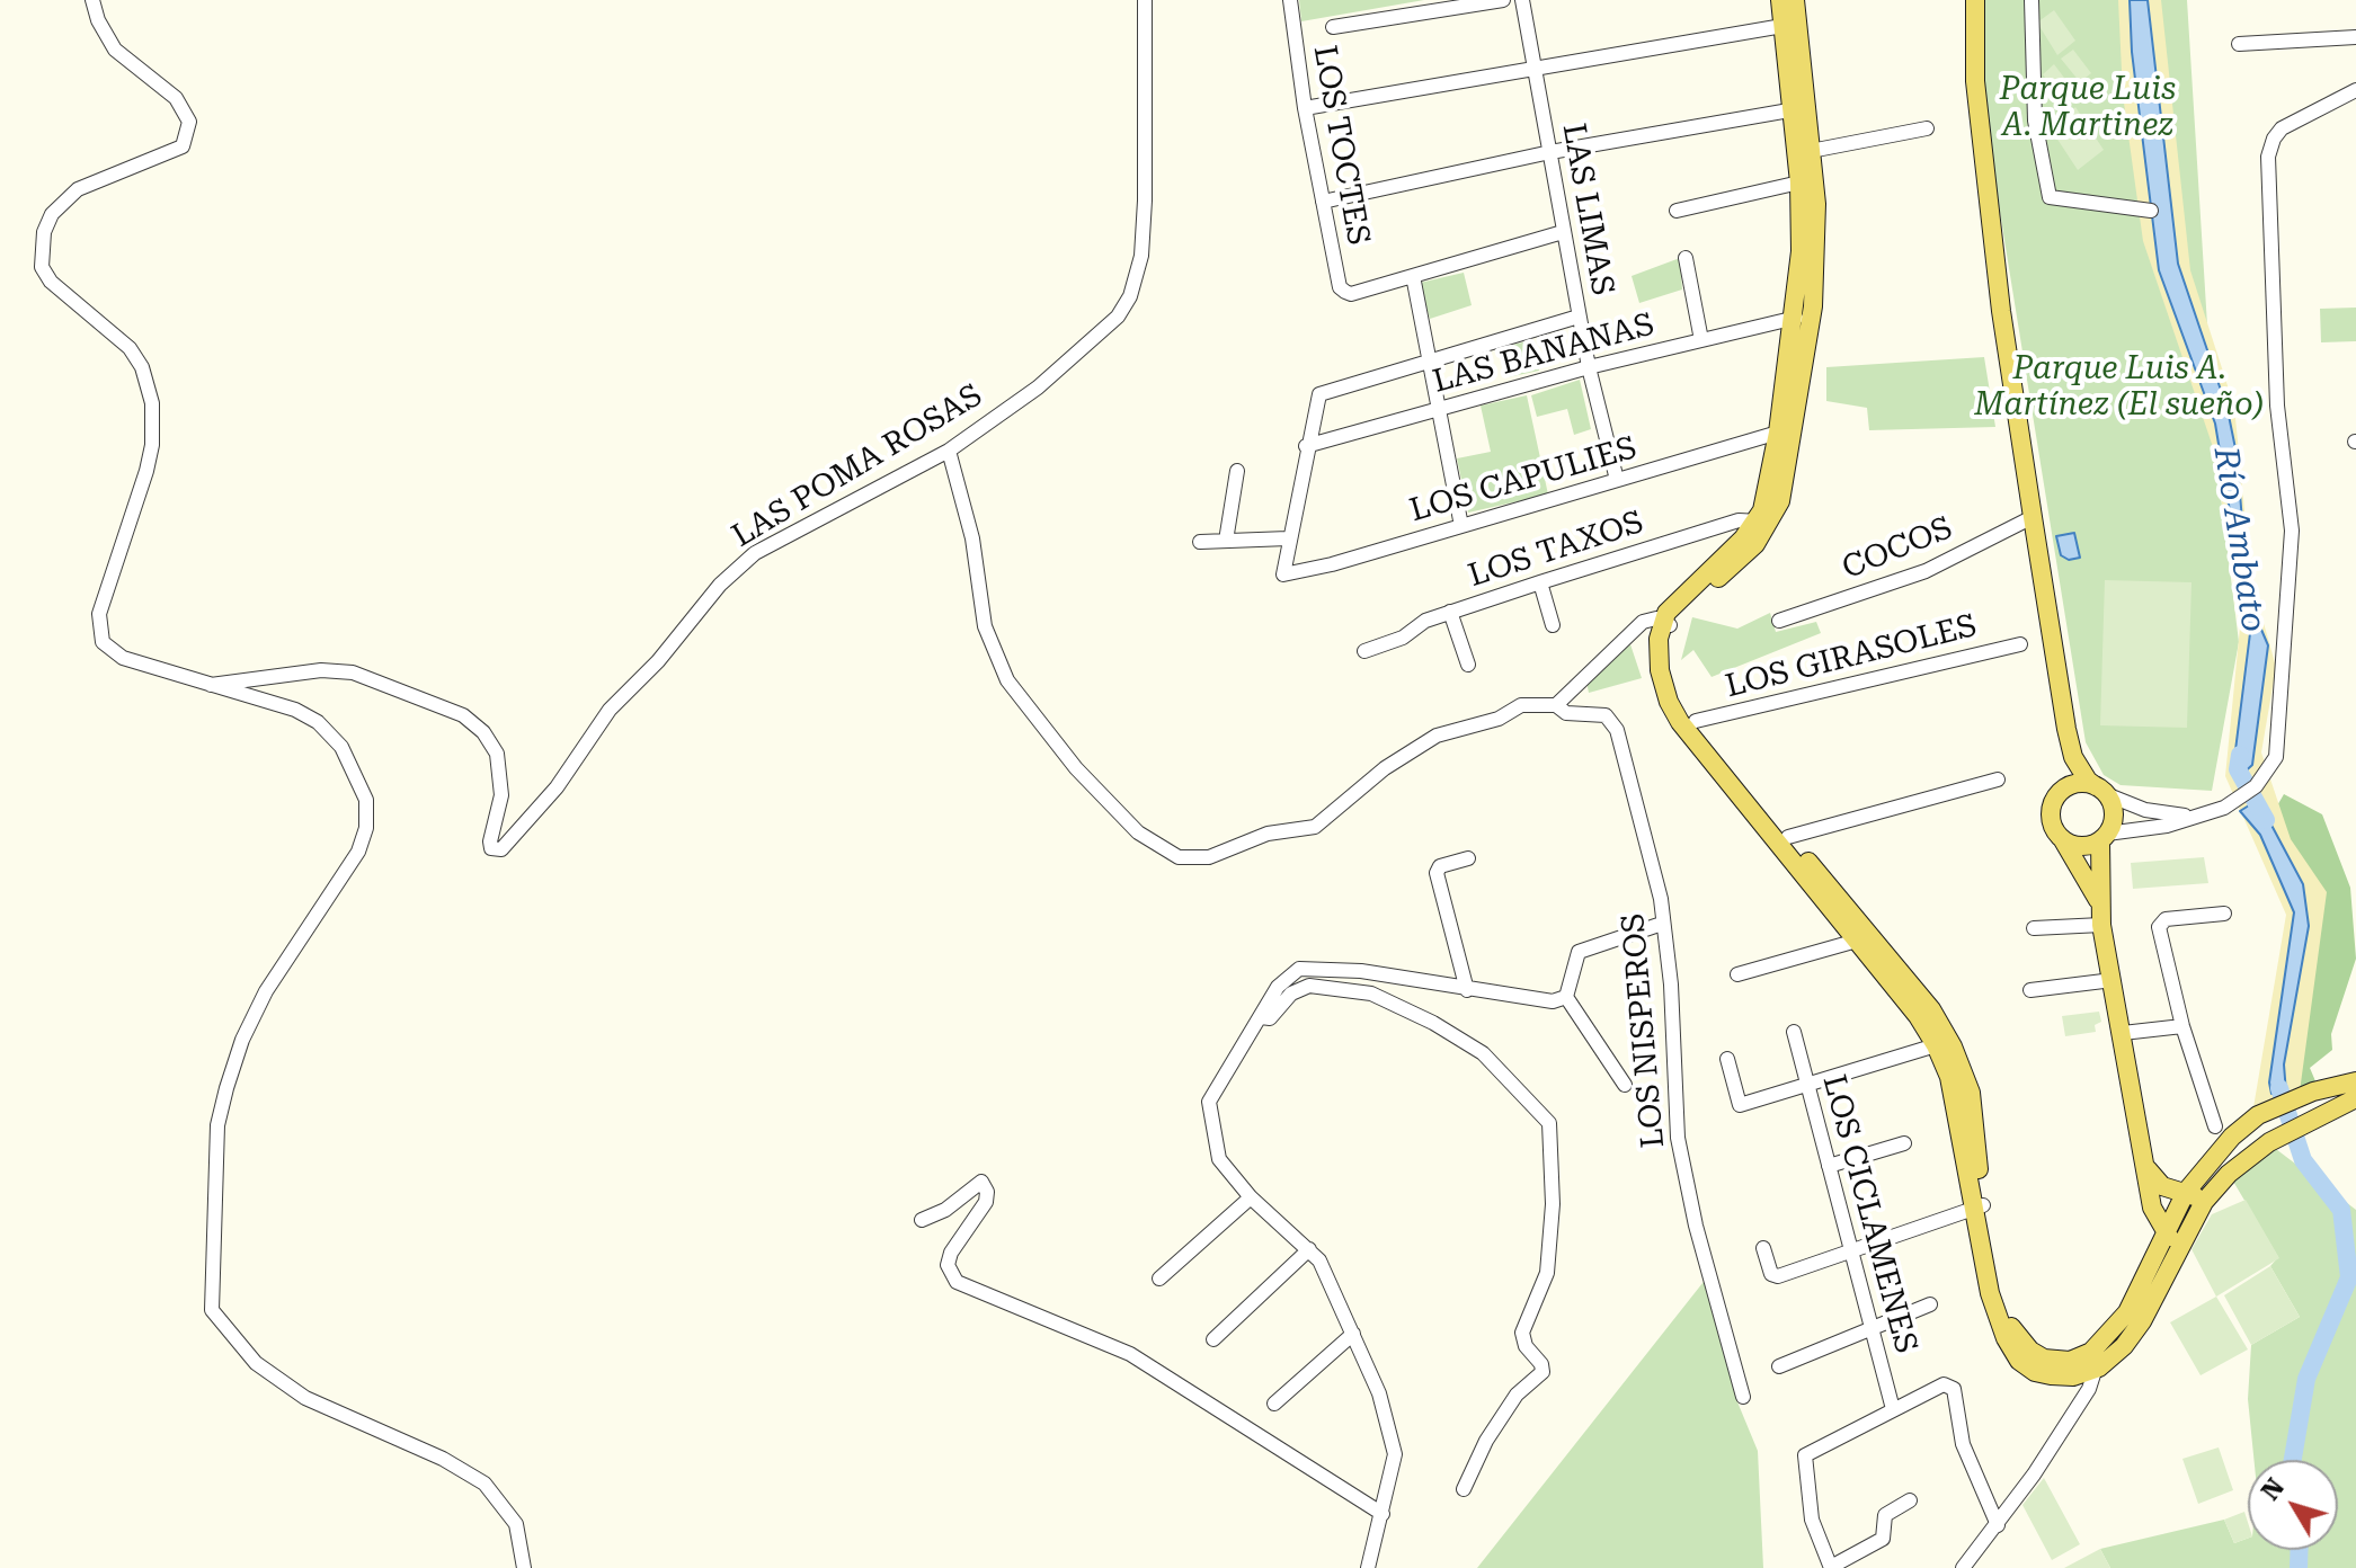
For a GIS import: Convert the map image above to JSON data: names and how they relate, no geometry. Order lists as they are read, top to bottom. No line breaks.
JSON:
{"streets":{"street":["LOS TOCTES","LAS LIMAS","LAS BANANAS","LAS POMA ROSAS","LOS CAPULIES","COCOS","LOS TAXOS","LOS GIRASOLES","LOS NISPEROS","LOS CICLAMENES"]},"crossings":[["LAS LIMAS","LAS BANANAS"],["LAS LIMAS","LOS CAPULIES"]],"water":["Río Ambato"],"parks":["Parque Luis A. Martinez","Parque Luis A. Martínez (El sueño)"],"north":"top left"}
